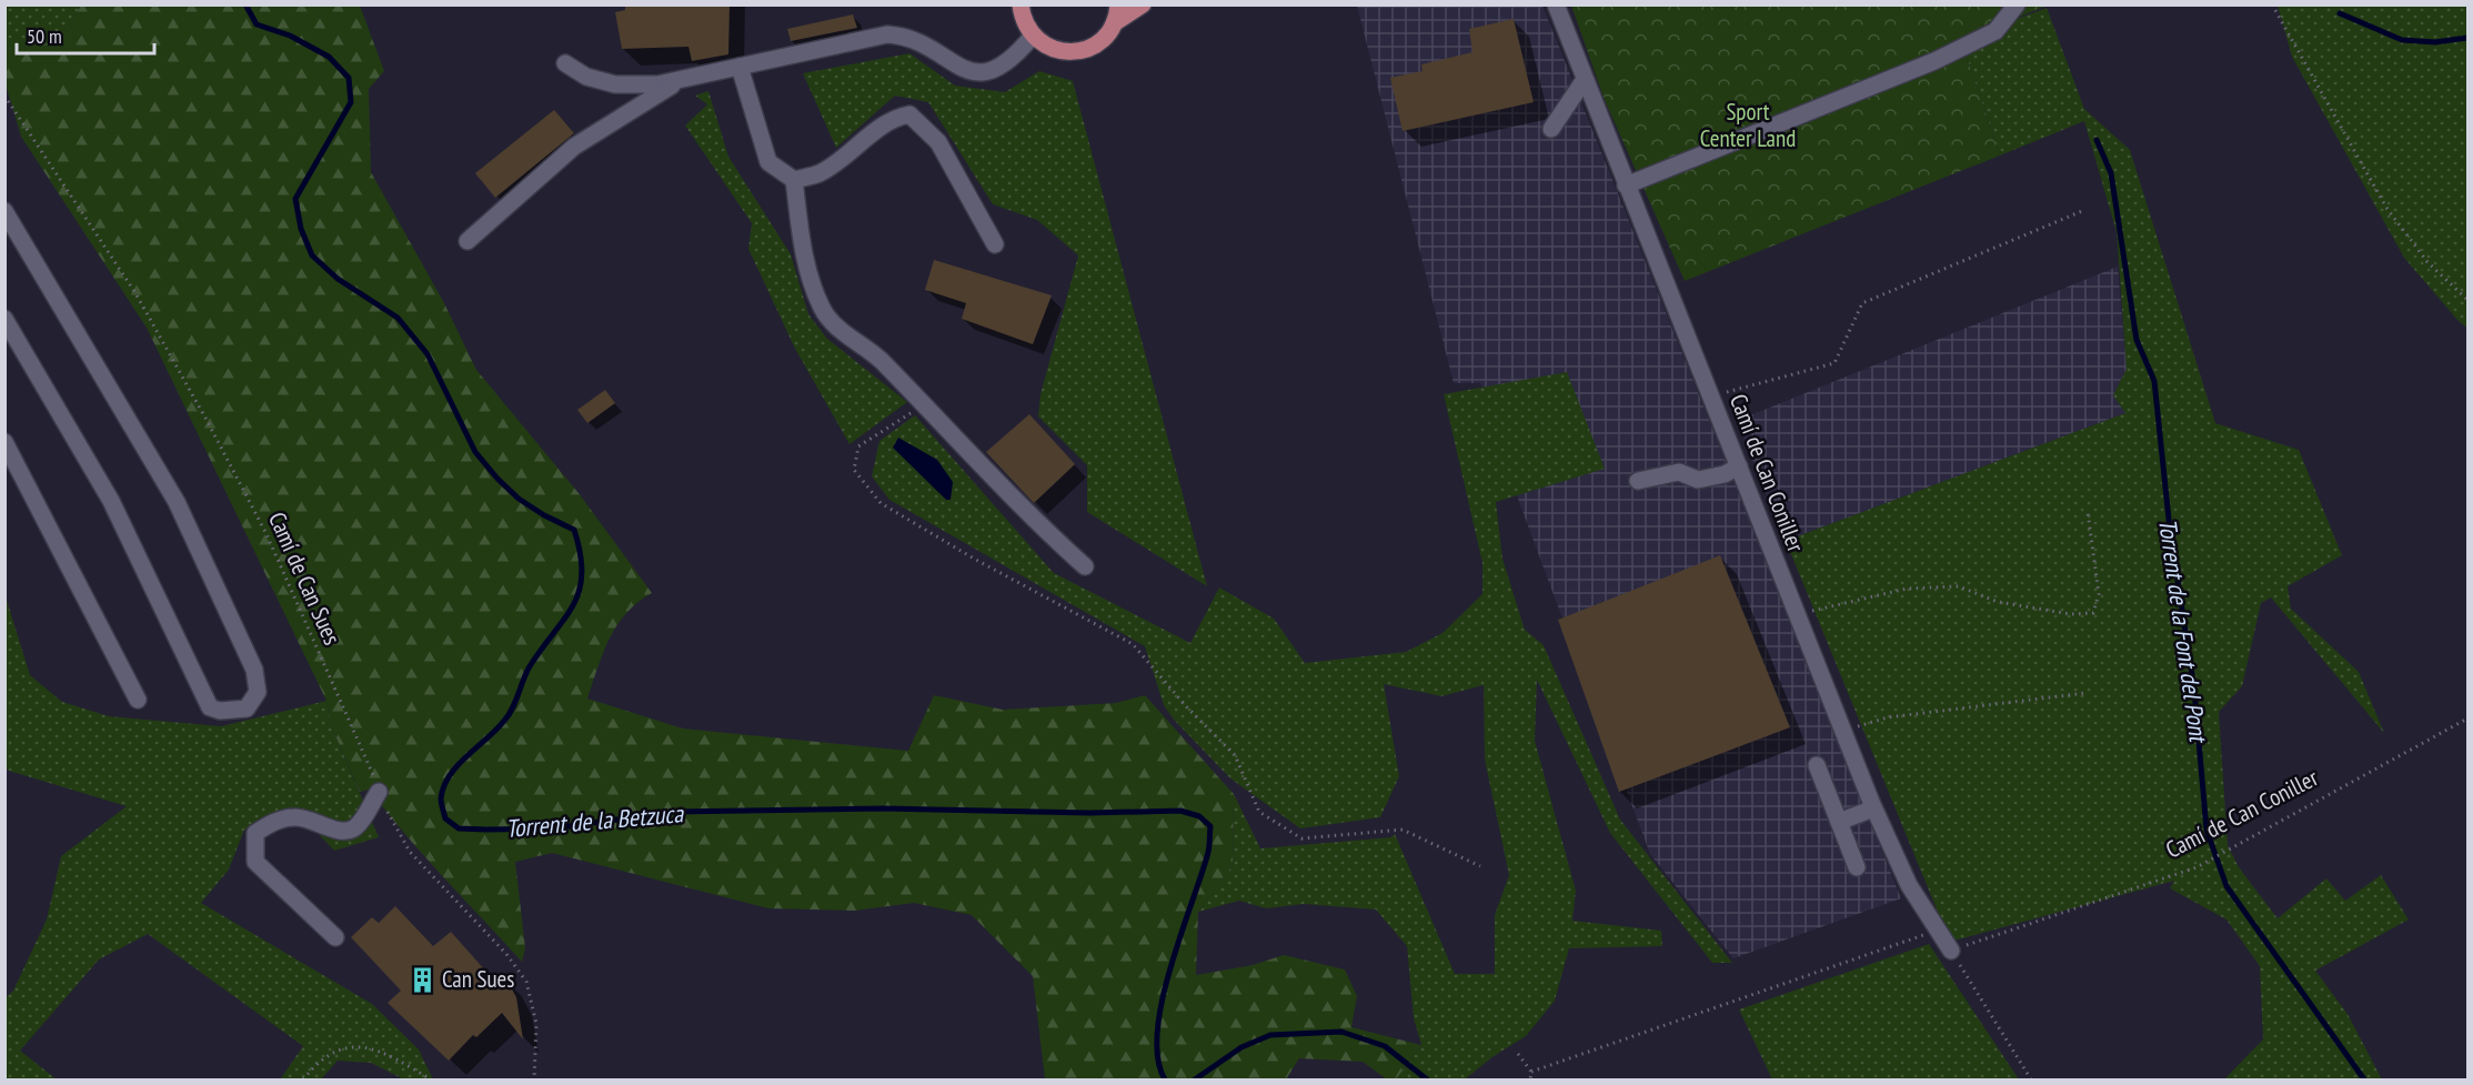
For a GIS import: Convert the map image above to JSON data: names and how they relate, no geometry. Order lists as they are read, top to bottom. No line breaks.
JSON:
{"streets":{"street":["Camí de Can Coniller"],"path":["Camí de Can Sues"]},"water":["Torrent de la Font del Pont","Torrent de la Betzuca"],"parks":["Sport Center Land"],"places":{"building":["Can Sues"]},"scale_bar":"50 m"}
